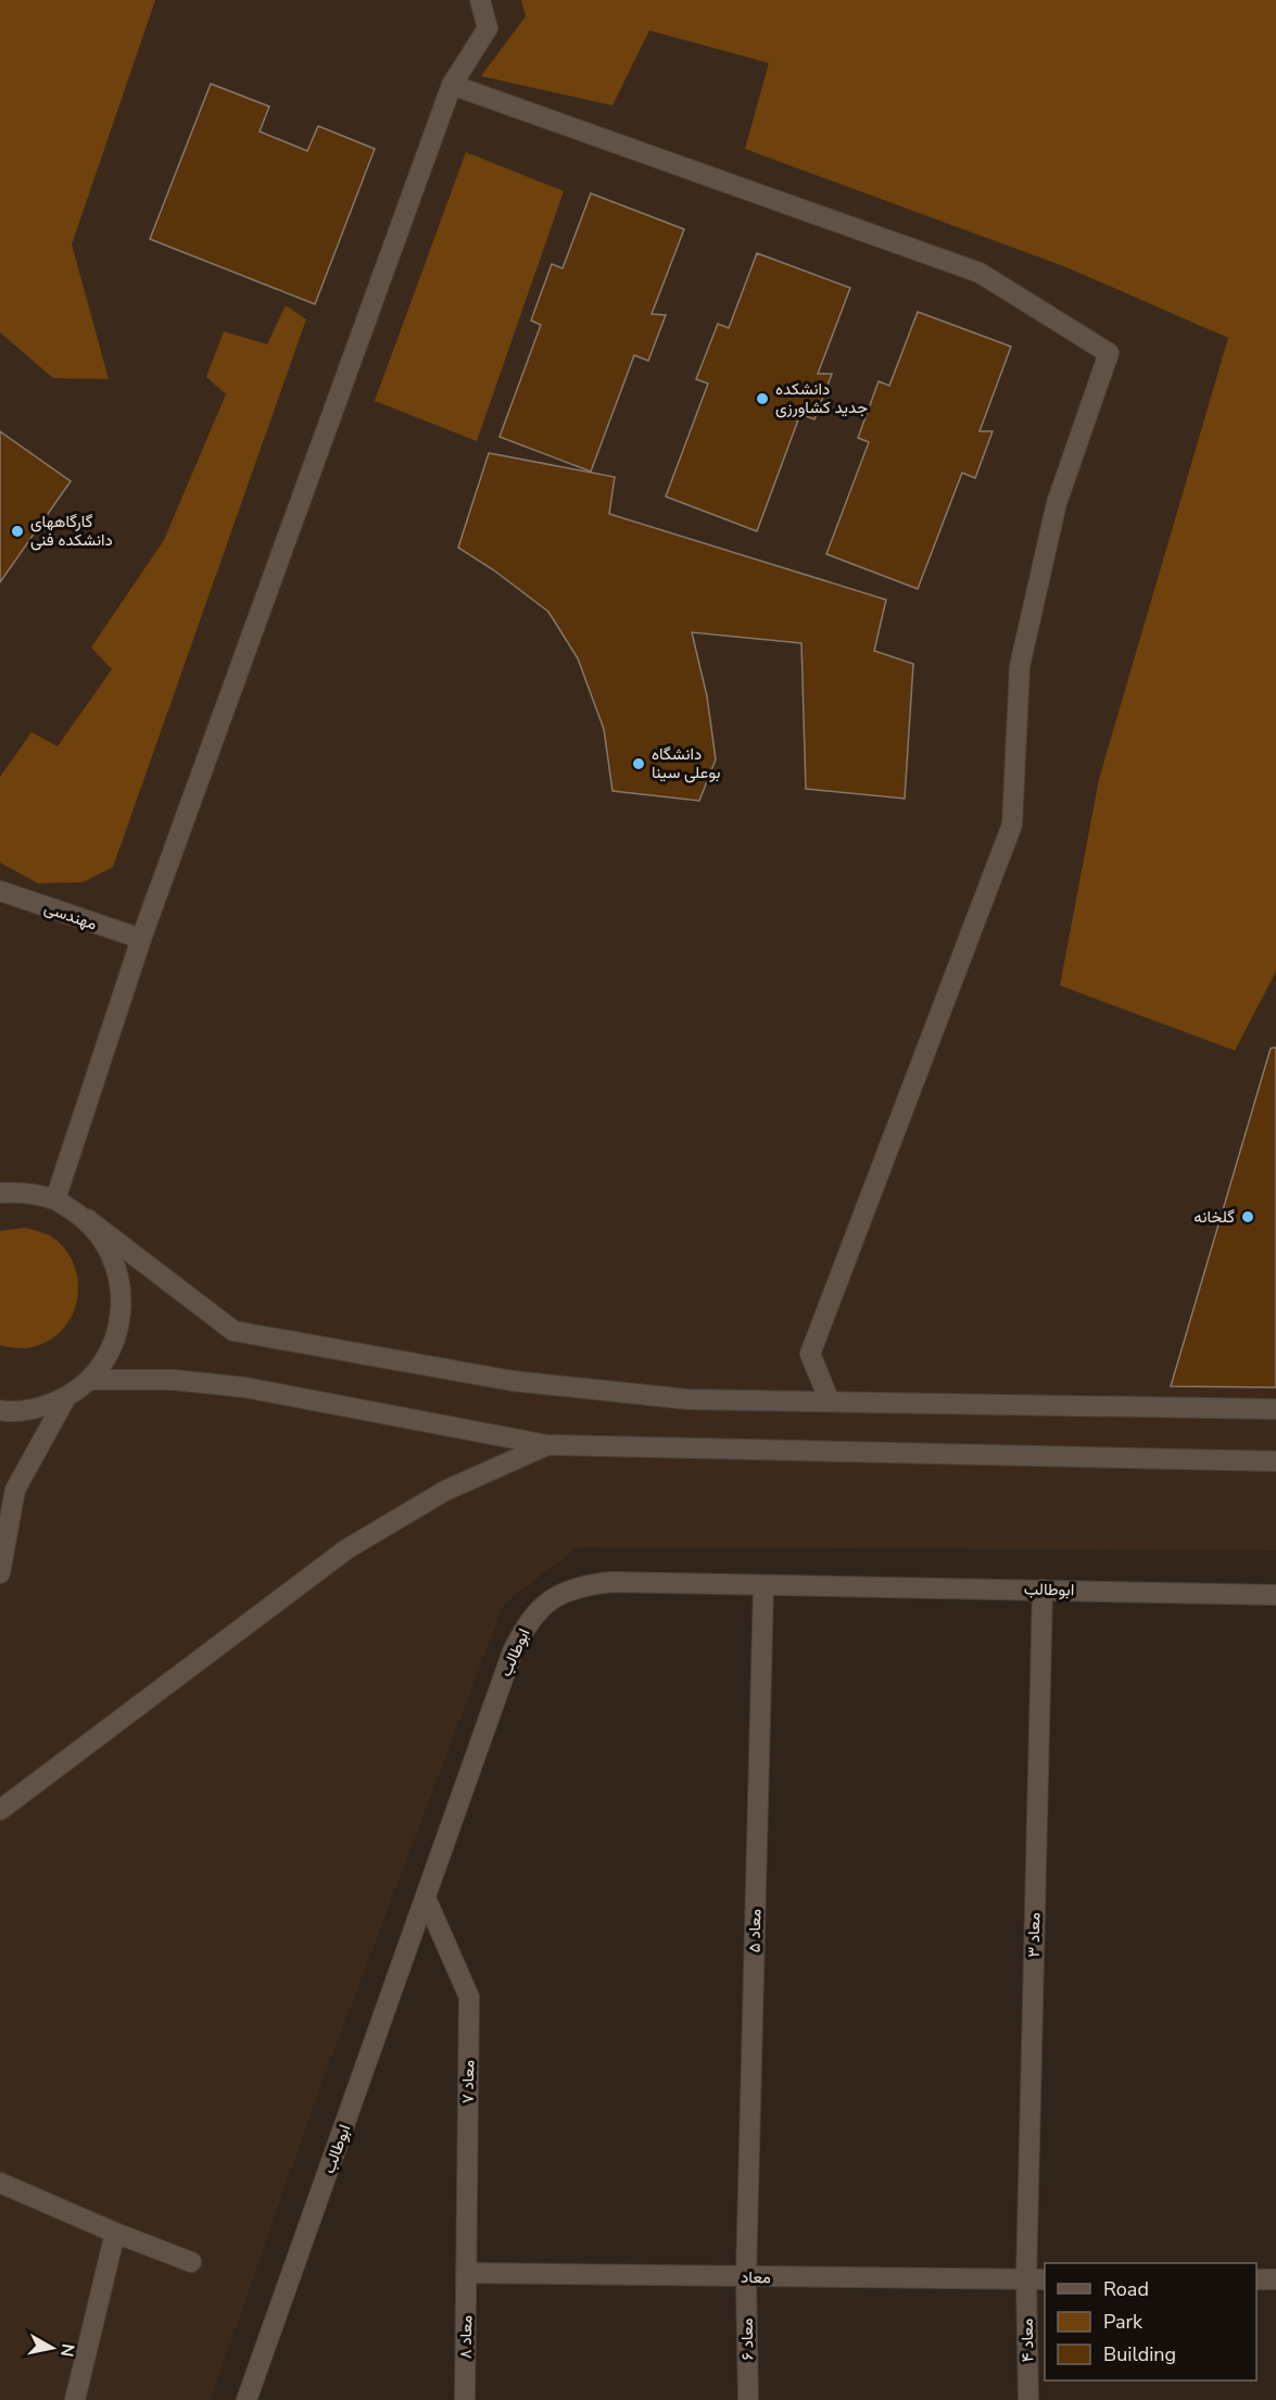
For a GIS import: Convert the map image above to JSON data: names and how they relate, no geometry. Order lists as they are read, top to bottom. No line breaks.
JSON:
{"streets":{"street":["مهندسی","ابوطالب","معاد ۵","معاد ۳","معاد ۷","معاد","معاد ۸","معاد ۶","معاد ۴"]},"crossings":[["ابوطالب","معاد ۵"],["ابوطالب","معاد ۳"],["ابوطالب","معاد ۷"],["معاد ۵","معاد"],["معاد ۵","معاد ۶"],["معاد ۳","معاد"],["معاد ۳","معاد ۴"],["معاد ۷","معاد"],["معاد ۷","معاد ۸"],["معاد","معاد ۸"],["معاد","معاد ۶"],["معاد","معاد ۴"]],"places":["دانشکده جدید کشاورزی","گارگاههای دانشکده فنی","دانشگاه بوعلی سینا","گلخانه"],"legend":["Road","Park","Building"],"north":"right"}
